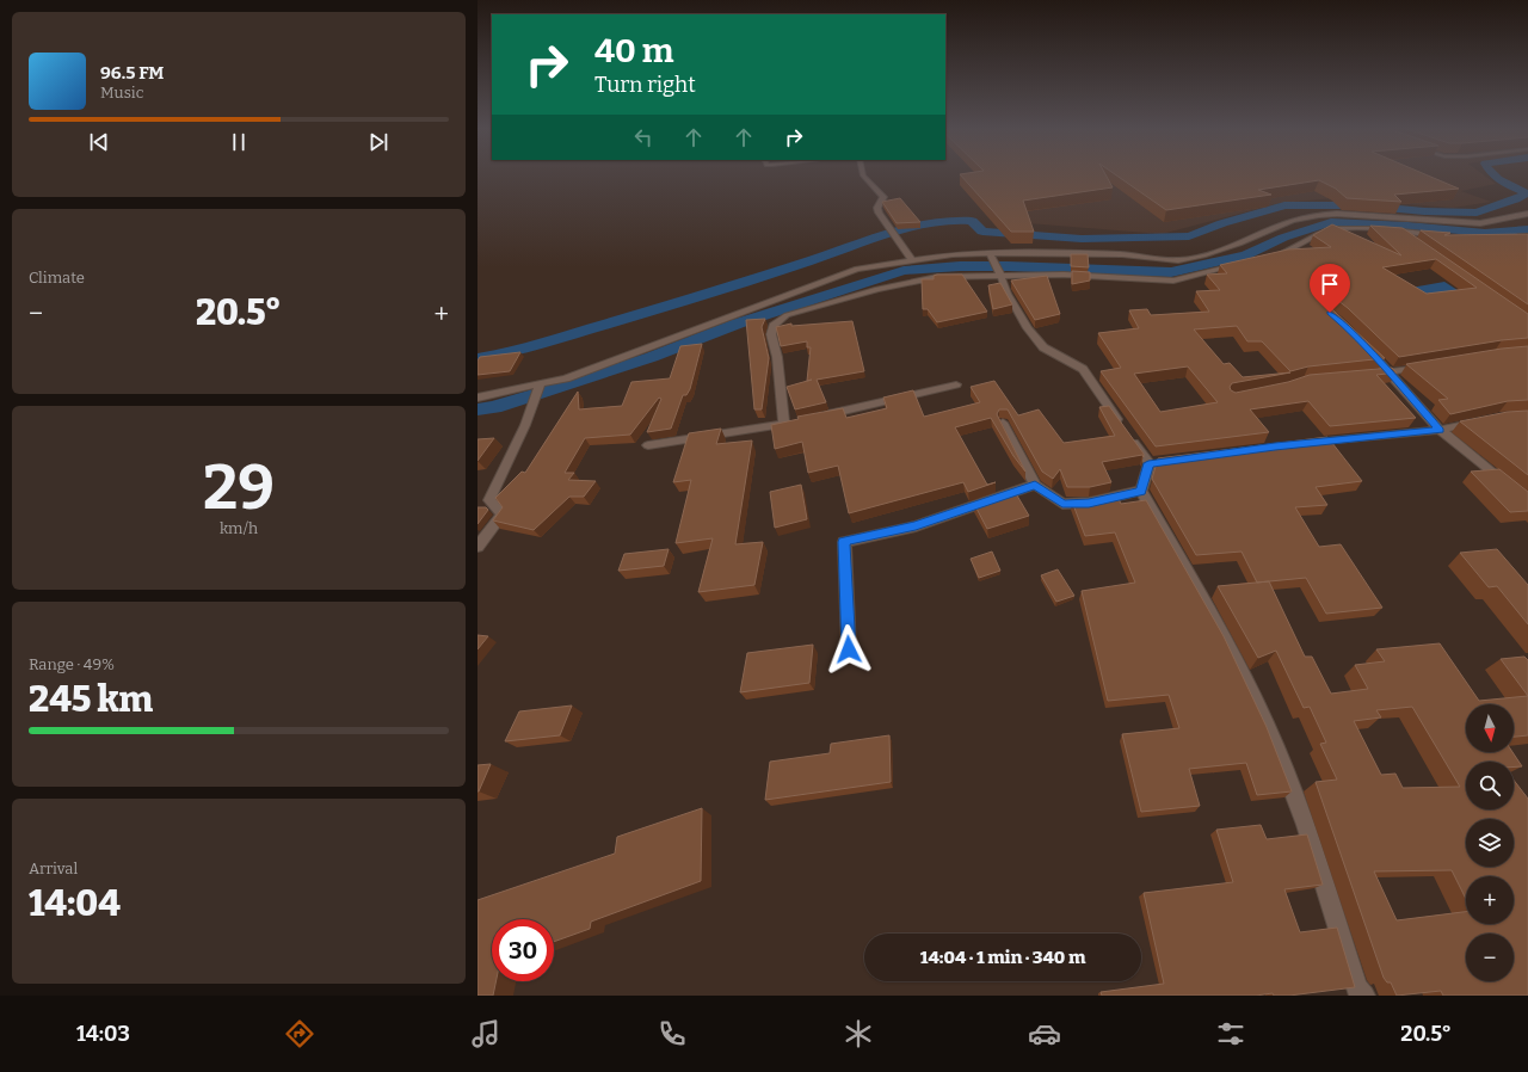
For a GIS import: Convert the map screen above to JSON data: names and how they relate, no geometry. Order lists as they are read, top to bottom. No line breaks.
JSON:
{"north":"bottom","page":{"turn":["40 m","Turn right"],"song":["96.5 FM","Music"],"tile":["Climate",["29","km/h"],["Range · 49%","245 km"],["Arrival","14:04"]],"heat":["−","20.5°","+"],"map_buttons":["+","−"],"limit":"30","trip":"14:04 · 1 min · 340 m","tabs":["14:03","20.5°"]}}
